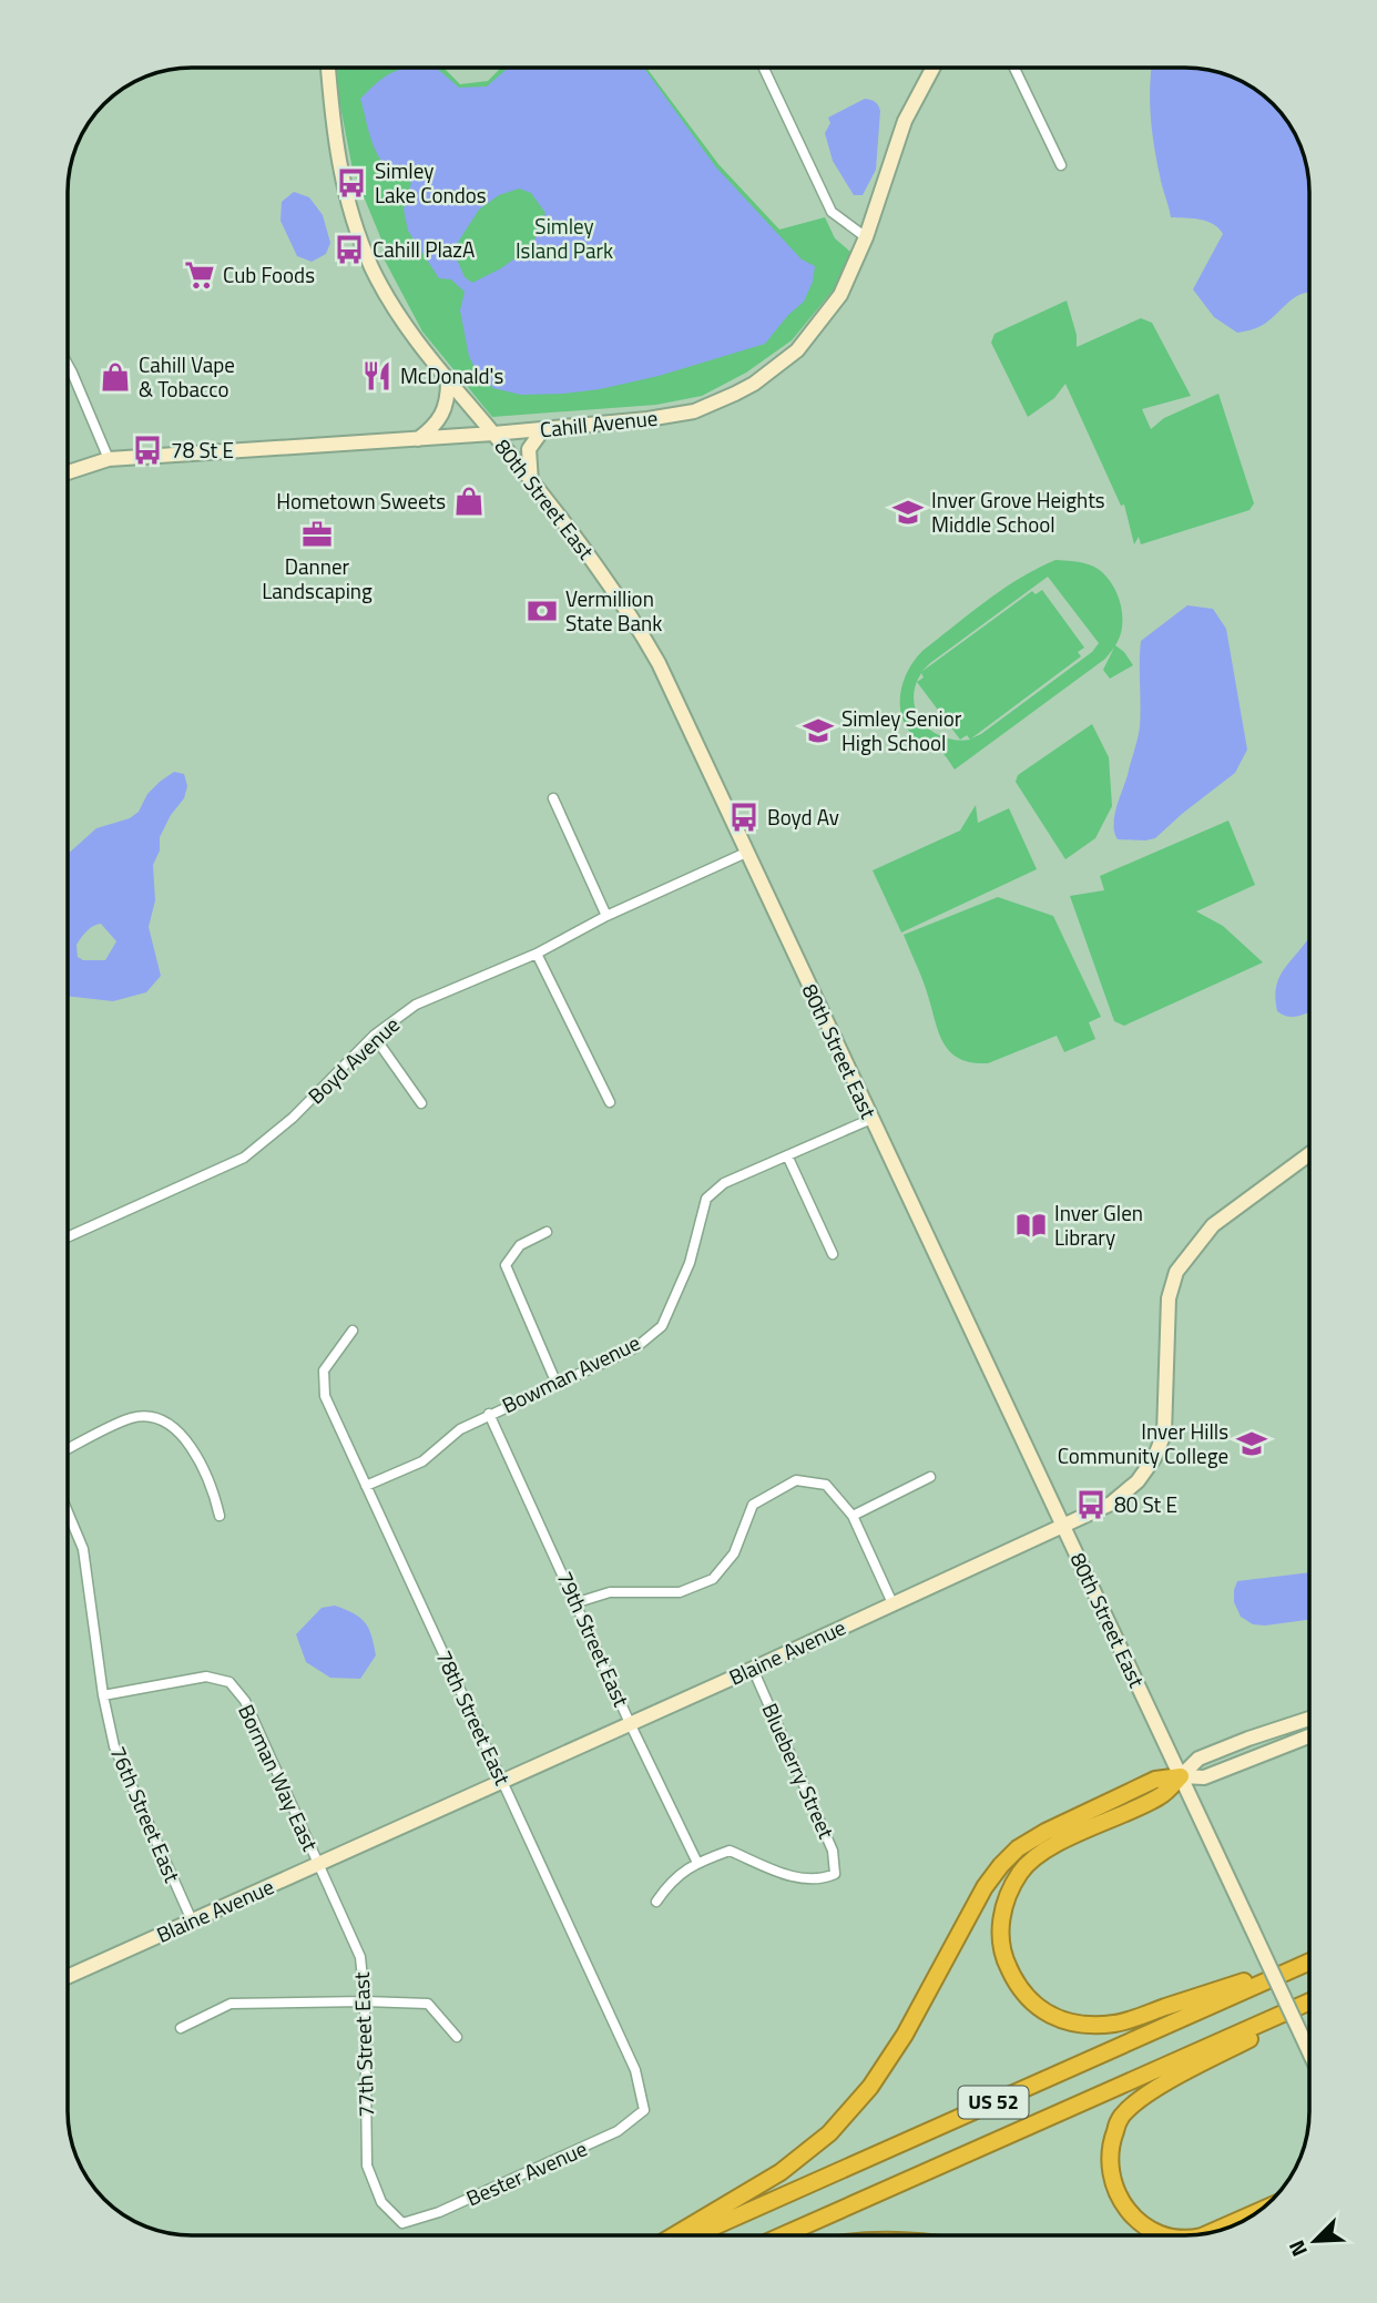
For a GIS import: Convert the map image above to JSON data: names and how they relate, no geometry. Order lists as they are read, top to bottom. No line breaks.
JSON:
{"streets":{"highway":["US 52"],"street":["Cahill Avenue","80th Street East","Boyd Avenue","Bowman Avenue","79th Street East","Blaine Avenue","78th Street East","Blueberry Street","Borman Way East","76th Street East","77th Street East","Bester Avenue"]},"crossings":[["Cahill Avenue","80th Street East"],["80th Street East","Boyd Avenue"],["80th Street East","Bowman Avenue"],["80th Street East","Blaine Avenue"],["Bowman Avenue","79th Street East"],["Bowman Avenue","78th Street East"],["79th Street East","Blaine Avenue"],["79th Street East","Blueberry Street"],["Blaine Avenue","78th Street East"],["Blaine Avenue","Blueberry Street"],["Blaine Avenue","Borman Way East"],["Blaine Avenue","76th Street East"],["Blaine Avenue","77th Street East"],["78th Street East","Bester Avenue"],["Borman Way East","76th Street East"],["Borman Way East","77th Street East"],["77th Street East","Bester Avenue"]],"parks":["Simley Island Park"],"places":{"bus stop":["Simley Lake Condos","Cahill PlazA","78 St E","Boyd Av","80 St E"],"supermarket":["Cub Foods"],"restaurant":["McDonald's"],"shop":["Cahill Vape & Tobacco","Hometown Sweets"],"school or university":["Inver Grove Heights Middle School","Simley Senior High School","Inver Hills Community College"],"office":["Danner Landscaping"],"bank":["Vermillion State Bank"],"library":["Inver Glen Library"]},"north":"bottom left"}
